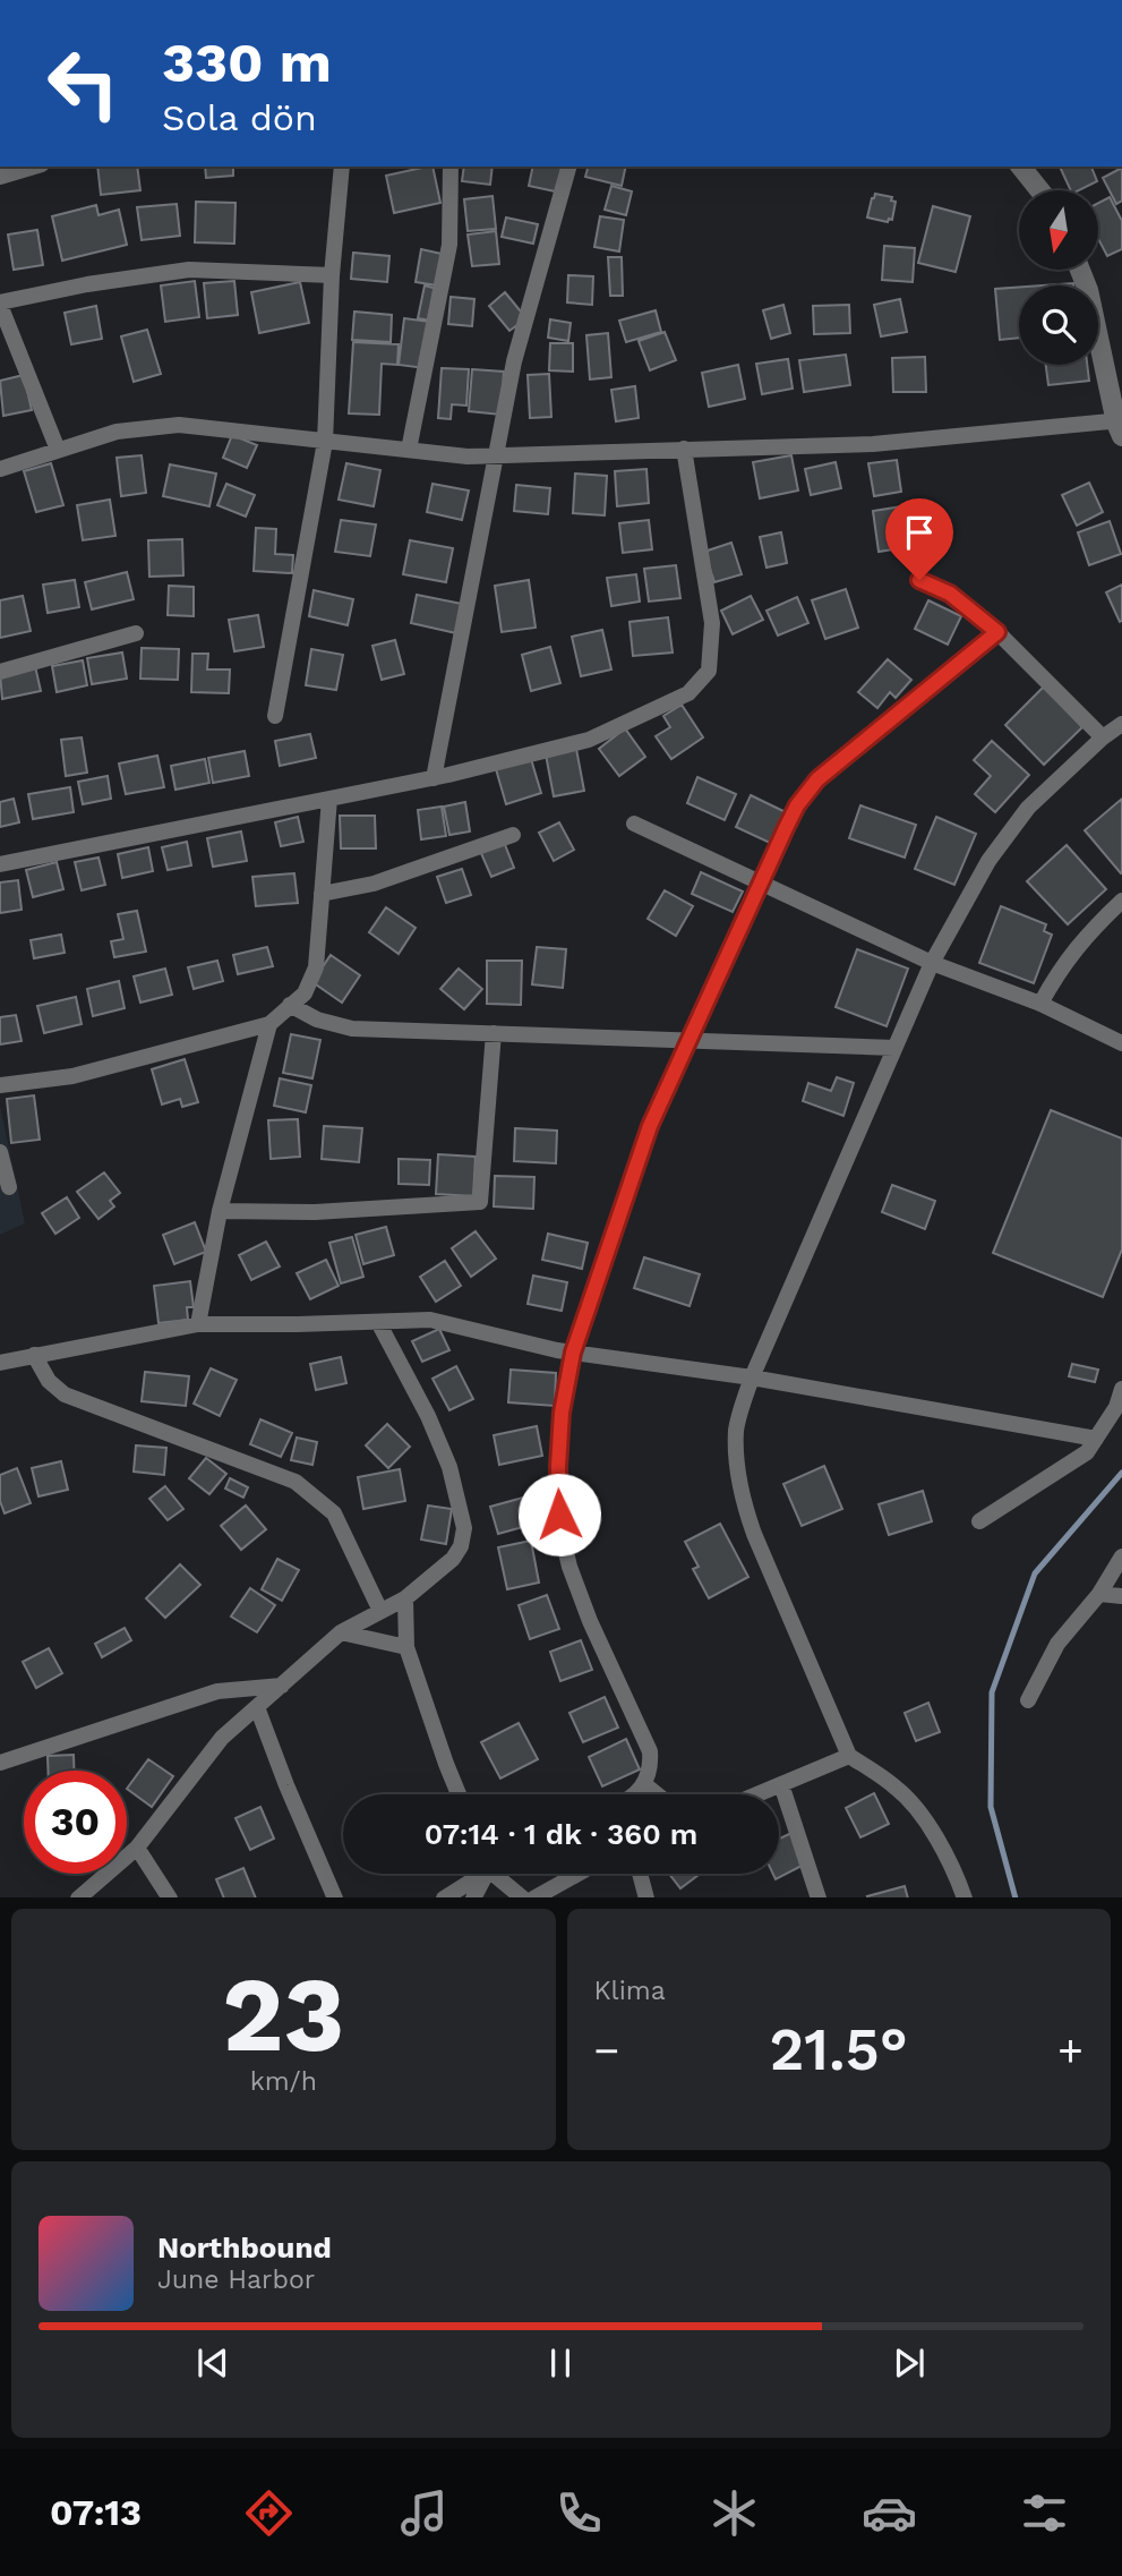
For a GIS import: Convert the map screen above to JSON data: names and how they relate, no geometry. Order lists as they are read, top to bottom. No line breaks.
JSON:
{"north":"bottom","page":{"turn":["330 m","Sola dön"],"limit":"30","trip":"07:14 · 1 dk · 360 m","tile":[["23","km/h"],"Klima"],"heat":["−","21.5°","+"],"song":["Northbound","June Harbor"],"tabs":"07:13"}}
